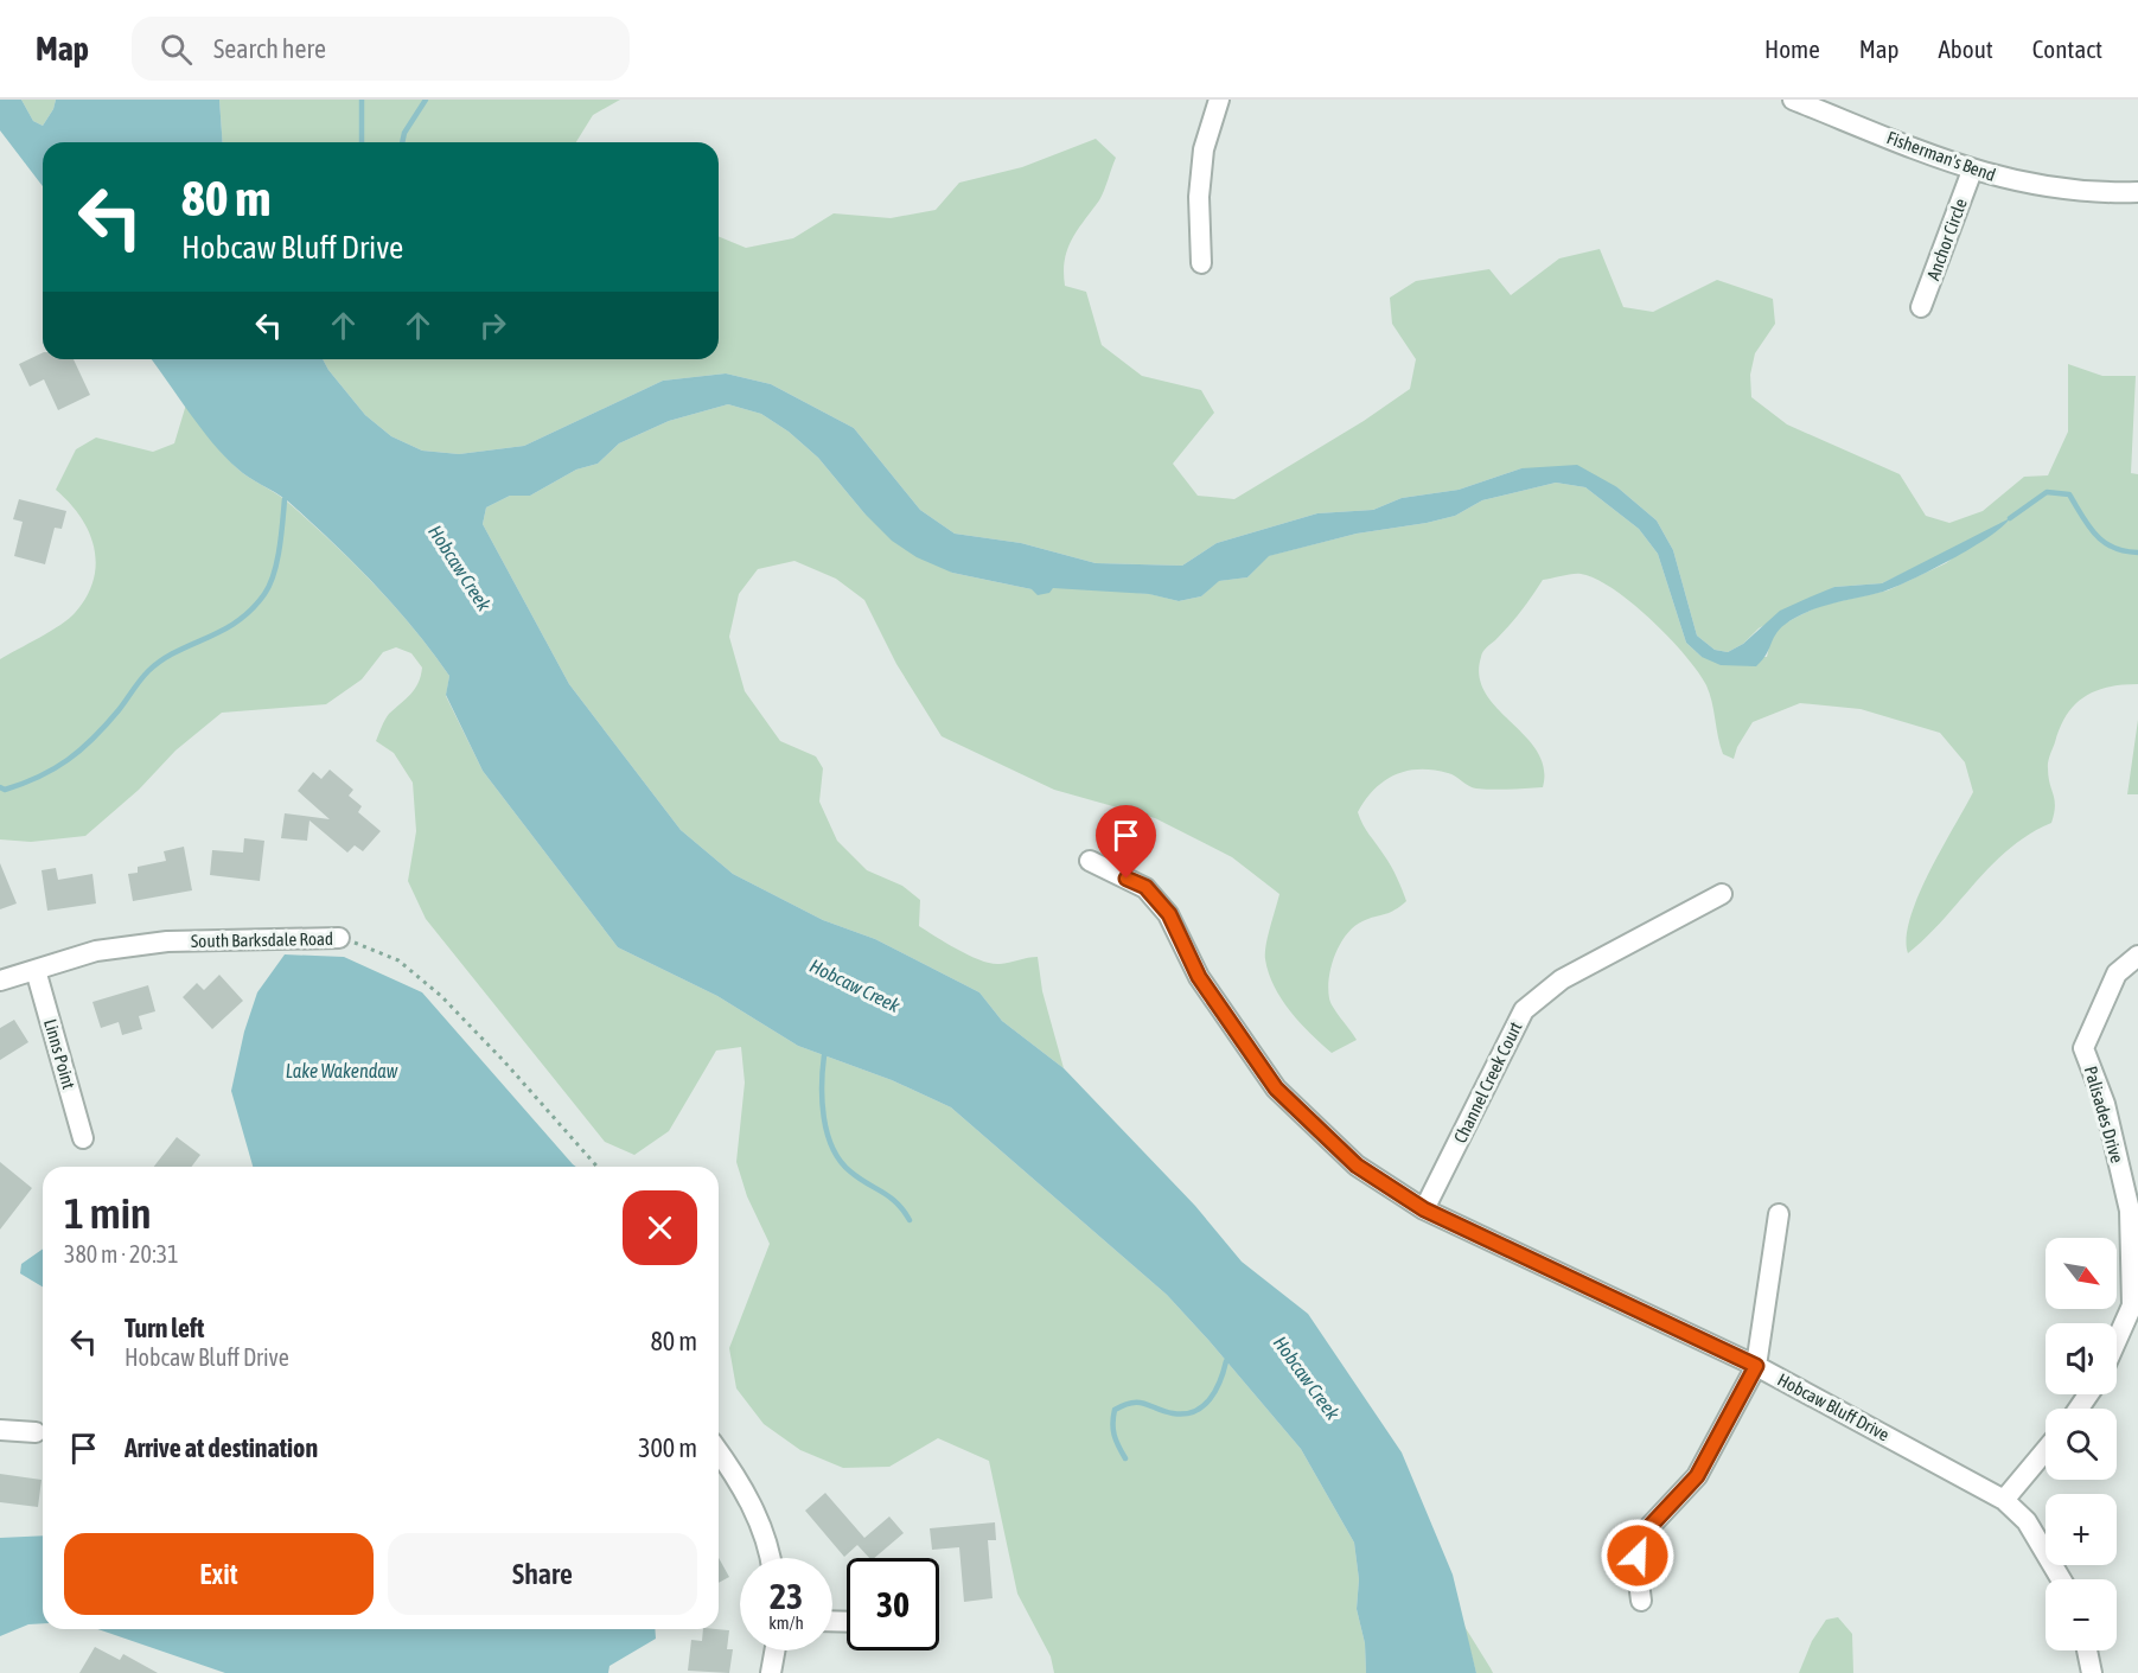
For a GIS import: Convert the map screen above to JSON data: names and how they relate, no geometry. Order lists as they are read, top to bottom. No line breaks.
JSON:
{"streets":{"street":["Fisherman's Bend","Anchor Circle","South Barksdale Road","Linns Point","Channel Creek Court","Palisades Drive","Hobcaw Bluff Drive"]},"crossings":[["Fisherman's Bend","Anchor Circle"],["South Barksdale Road","Linns Point"],["Channel Creek Court","Hobcaw Bluff Drive"]],"water":["Hobcaw Creek","Lake Wakendaw"],"north":"bottom right","page":{"header":"Map","search":"Search here","nav":["Home","Map","About","Contact"],"turn":["80 m","Hobcaw Bluff Drive"],"heading":["1 min","380 m · 20:31"],"map_buttons":["+","−"],"list":[{"name":"Turn left","note":"Hobcaw Bluff Drive","value":"80 m"},{"name":"Arrive at destination","value":"300 m"}],"buttons":["Exit","Share"],"speed":"23 km/h","limit":"30"}}
